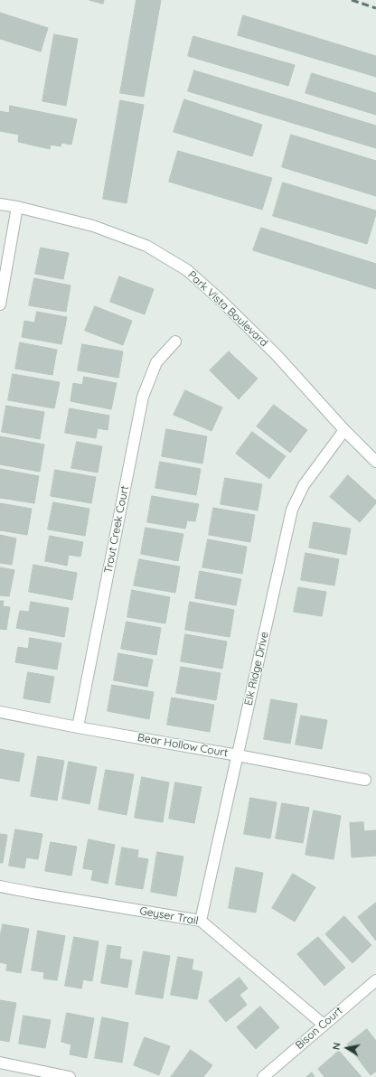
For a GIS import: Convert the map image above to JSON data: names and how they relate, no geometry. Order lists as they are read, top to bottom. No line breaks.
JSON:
{"streets":{"street":["Park Vista Boulevard","Trout Creek Court","Elk Ridge Drive","Bear Hollow Court","Geyser Trail","Bison Court"]},"crossings":[["Park Vista Boulevard","Elk Ridge Drive"],["Trout Creek Court","Bear Hollow Court"],["Elk Ridge Drive","Bear Hollow Court"],["Elk Ridge Drive","Geyser Trail"],["Geyser Trail","Bison Court"]],"north":"left"}
